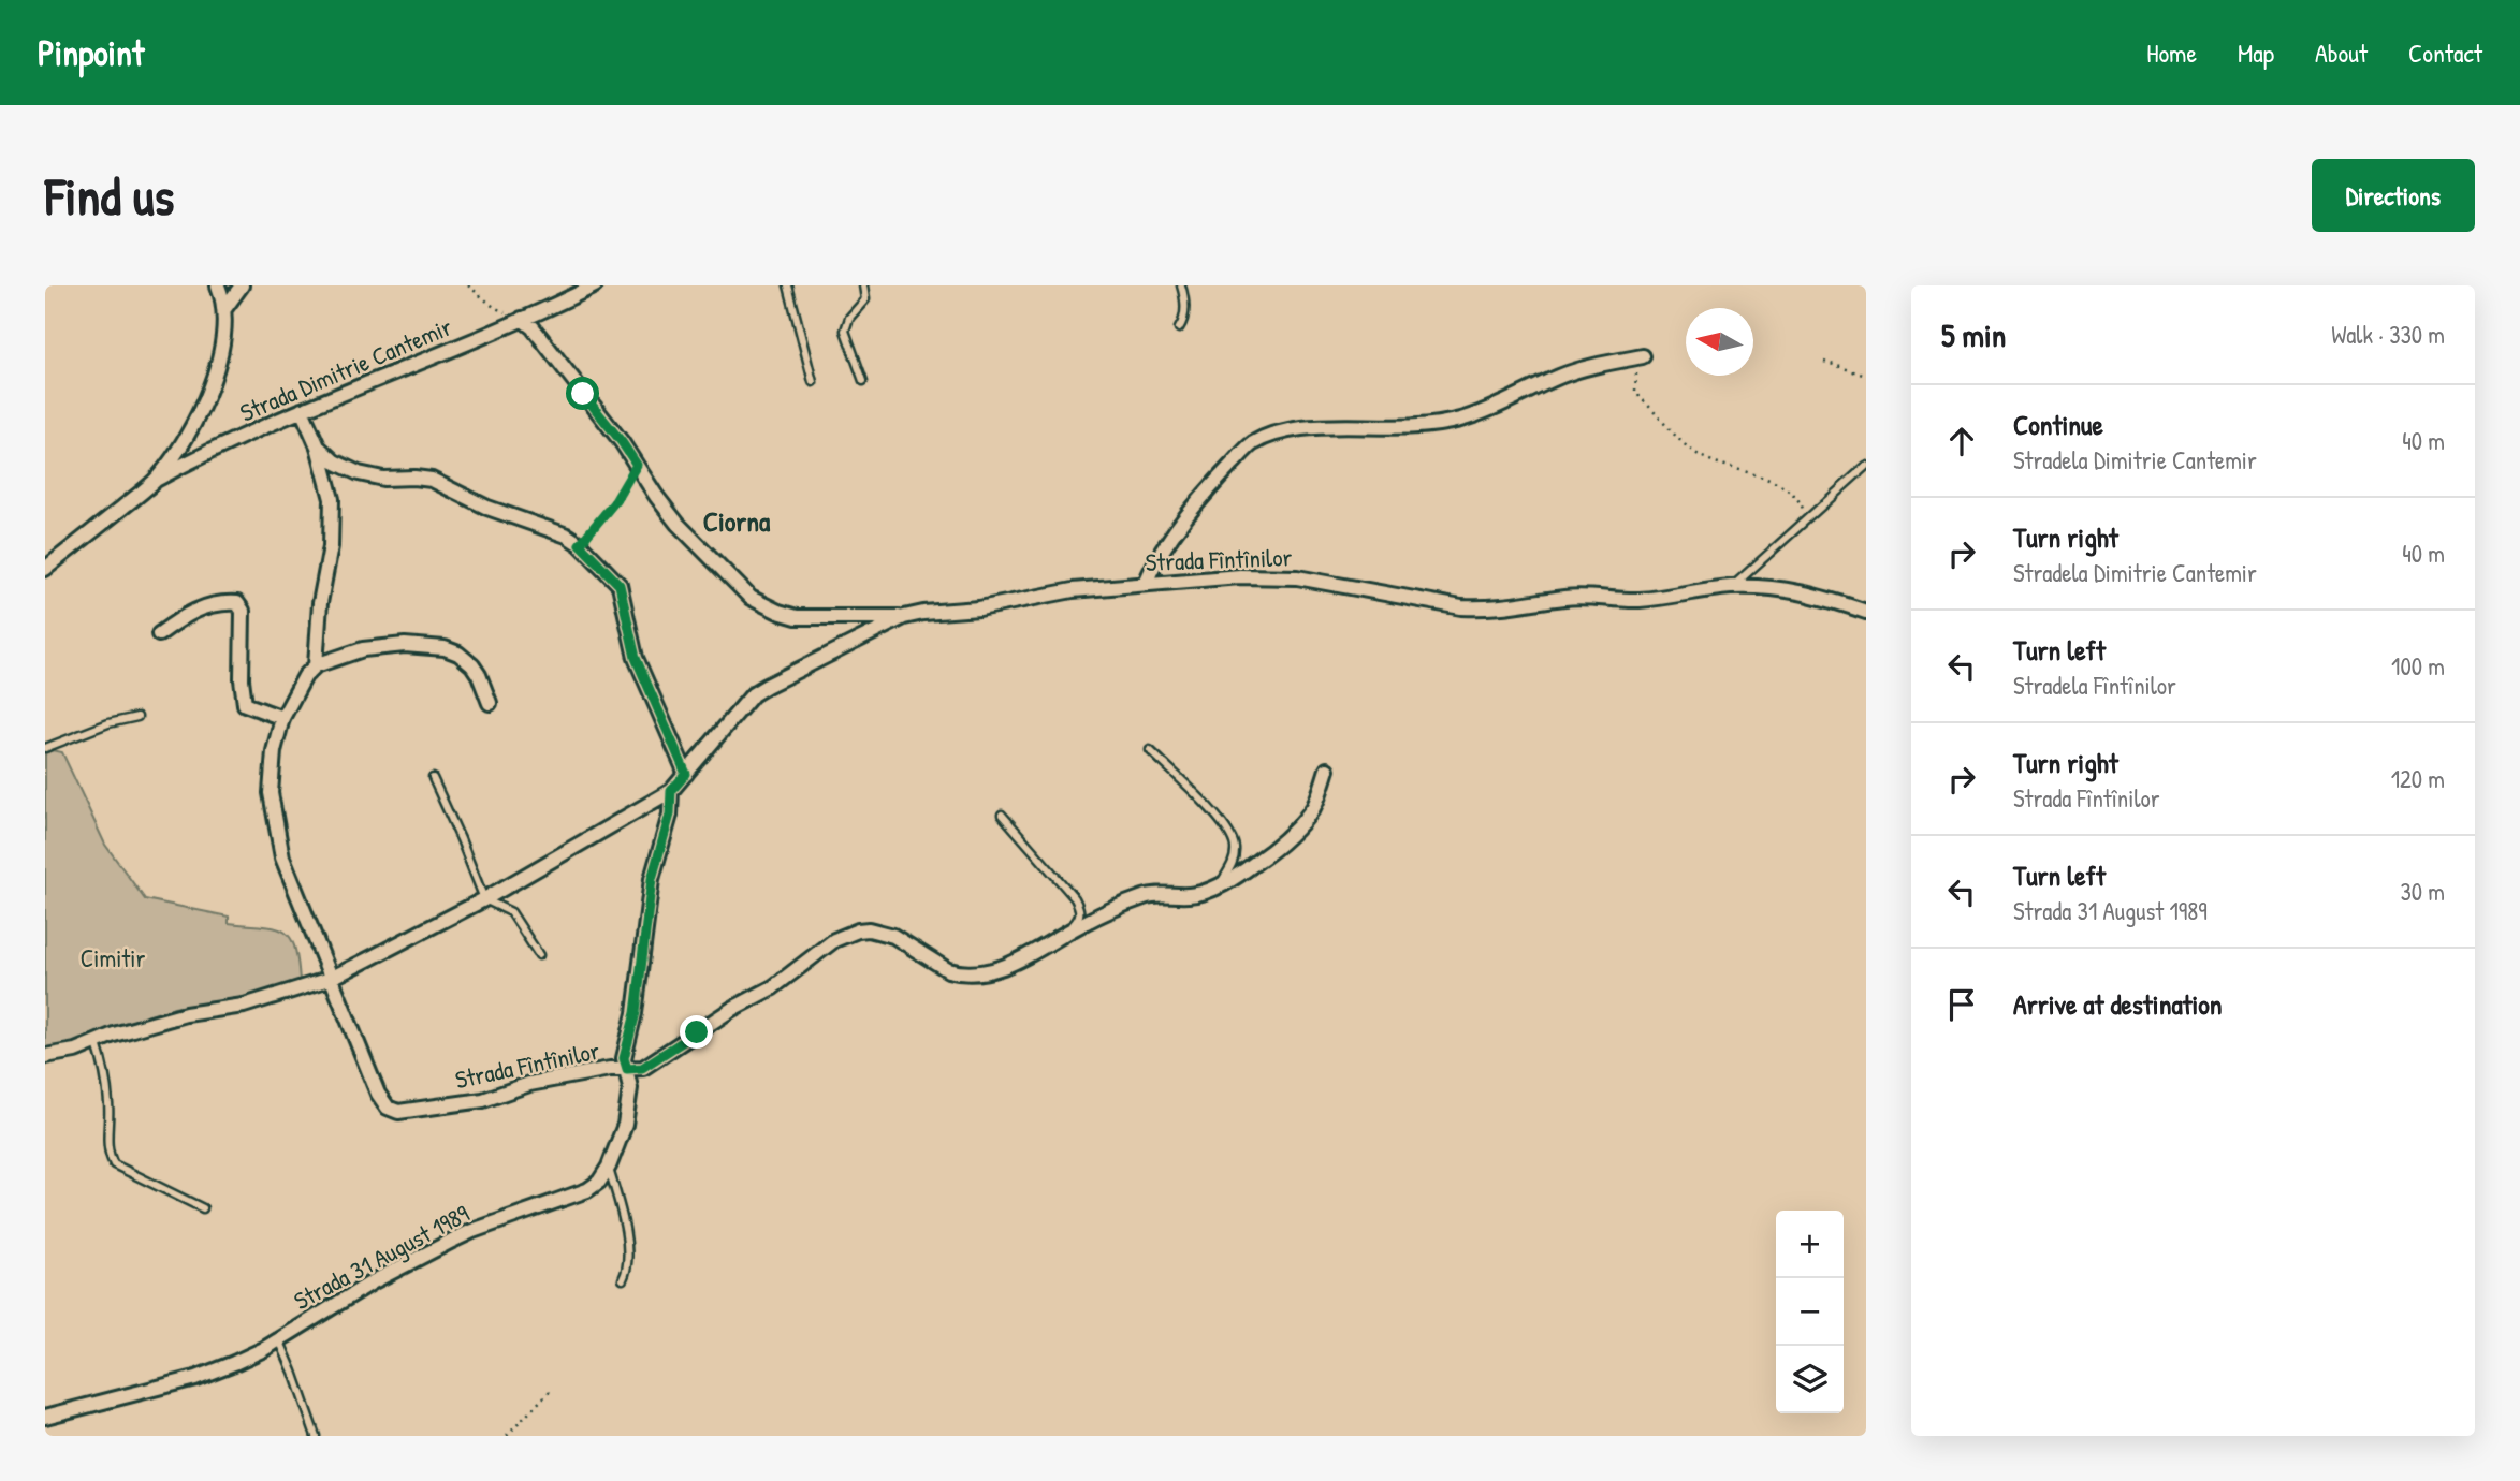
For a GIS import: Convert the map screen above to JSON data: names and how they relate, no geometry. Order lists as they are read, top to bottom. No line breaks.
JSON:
{"streets":{"street":["Strada Dimitrie Cantemir","Strada Fîntînilor","Strada 31 August 1989"]},"crossings":[["Strada Fîntînilor","Strada 31 August 1989"]],"districts":["Ciorna"],"parks":["Cimitir"],"north":"left","page":{"header":"Pinpoint","nav":["Home","Map","About","Contact"],"buttons":"Directions","title":"Find us","heading":["5 min","Walk · 330 m"],"list":[["Continue","Stradela Dimitrie Cantemir","40 m"],["Turn right","Stradela Dimitrie Cantemir","40 m"],["Turn left","Stradela Fîntînilor","100 m"],["Turn right","Strada Fîntînilor","120 m"],["Turn left","Strada 31 August 1989","30 m"],"Arrive at destination"],"map_buttons":["+","−"]}}
